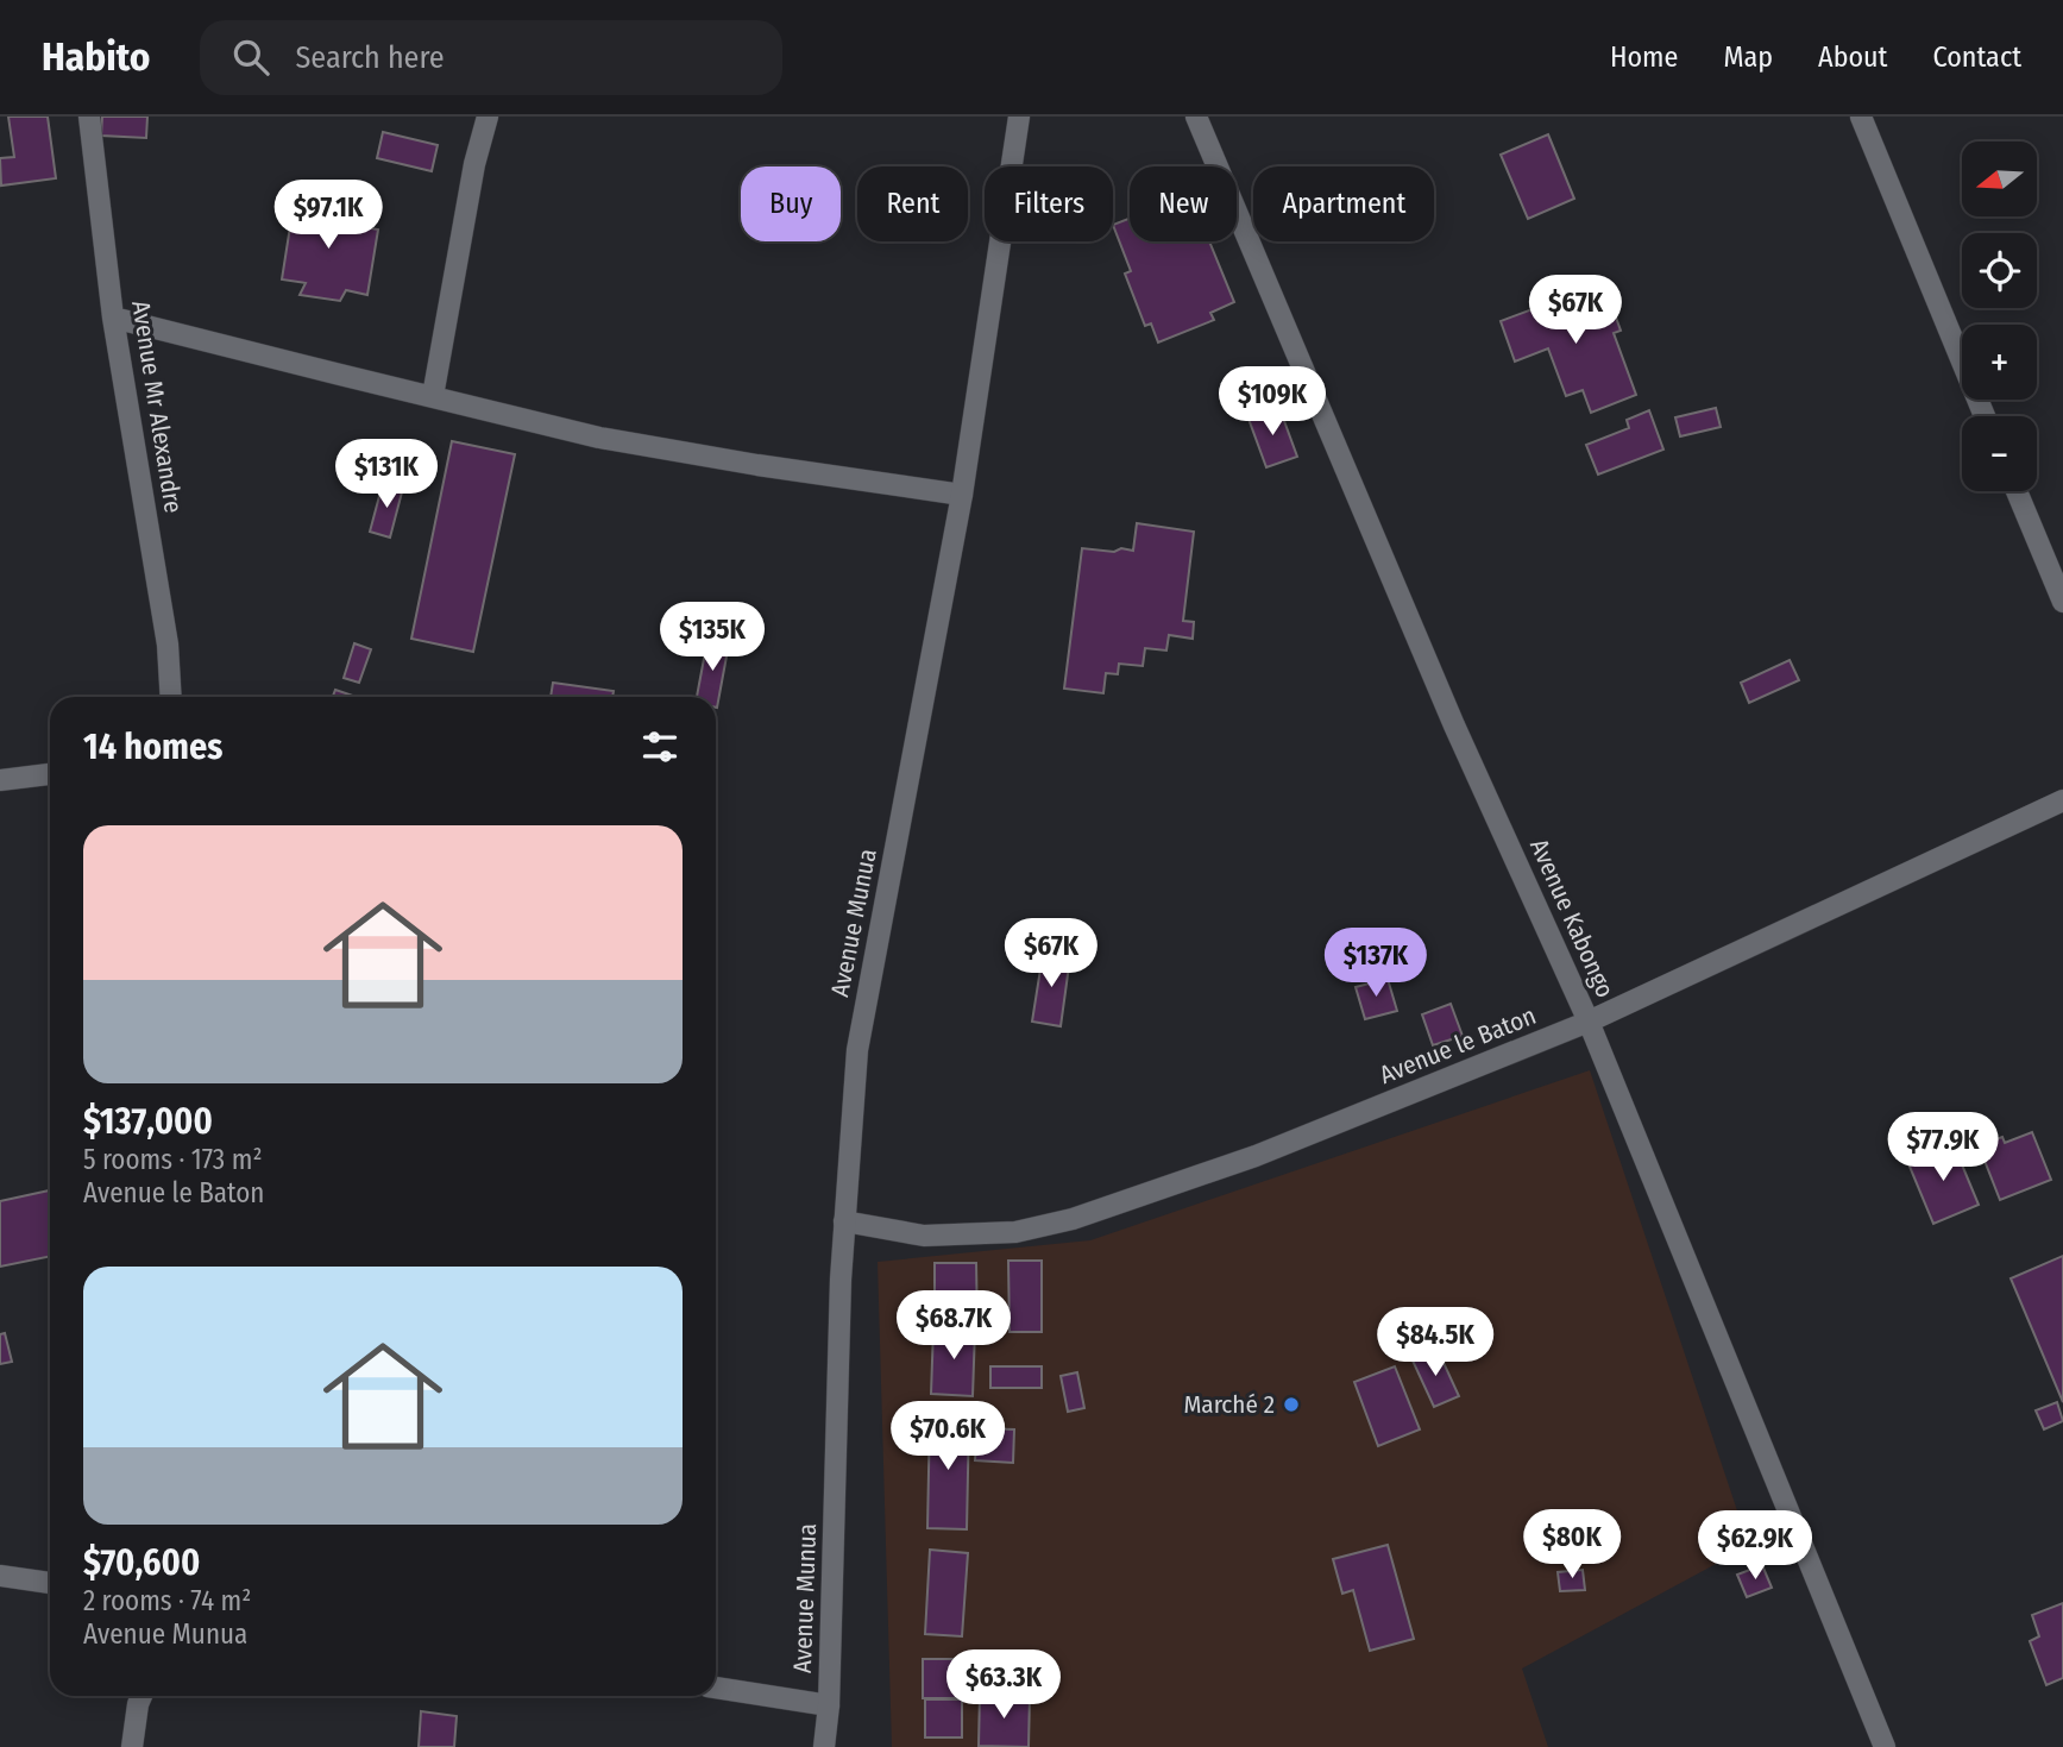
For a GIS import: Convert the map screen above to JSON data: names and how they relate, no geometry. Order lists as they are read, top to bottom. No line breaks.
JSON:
{"streets":{"street":["Avenue Mr Alexandre","Avenue Kabongo","Avenue Munua","Avenue le Baton"]},"crossings":[["Avenue Kabongo","Avenue le Baton"],["Avenue Munua","Avenue le Baton"]],"places":["Marché 2"],"north":"left","page":{"header":"Habito","search":"Search here","nav":["Home","Map","About","Contact"],"map_buttons":["+","−"],"chip":["Buy","Rent","Filters","New","Apartment"],"price":["$97.1K","$67K","$109K","$131K","$135K","$67K","$137K","$77.9K","$68.7K","$84.5K","$70.6K","$80K","$62.9K","$63.3K"],"heading":"14 homes","list":[{"name":"$137,000","note":"5 rooms · 173 m² · Avenue le Baton"},{"name":"$70,600","note":"2 rooms · 74 m² · Avenue Munua"}]}}
